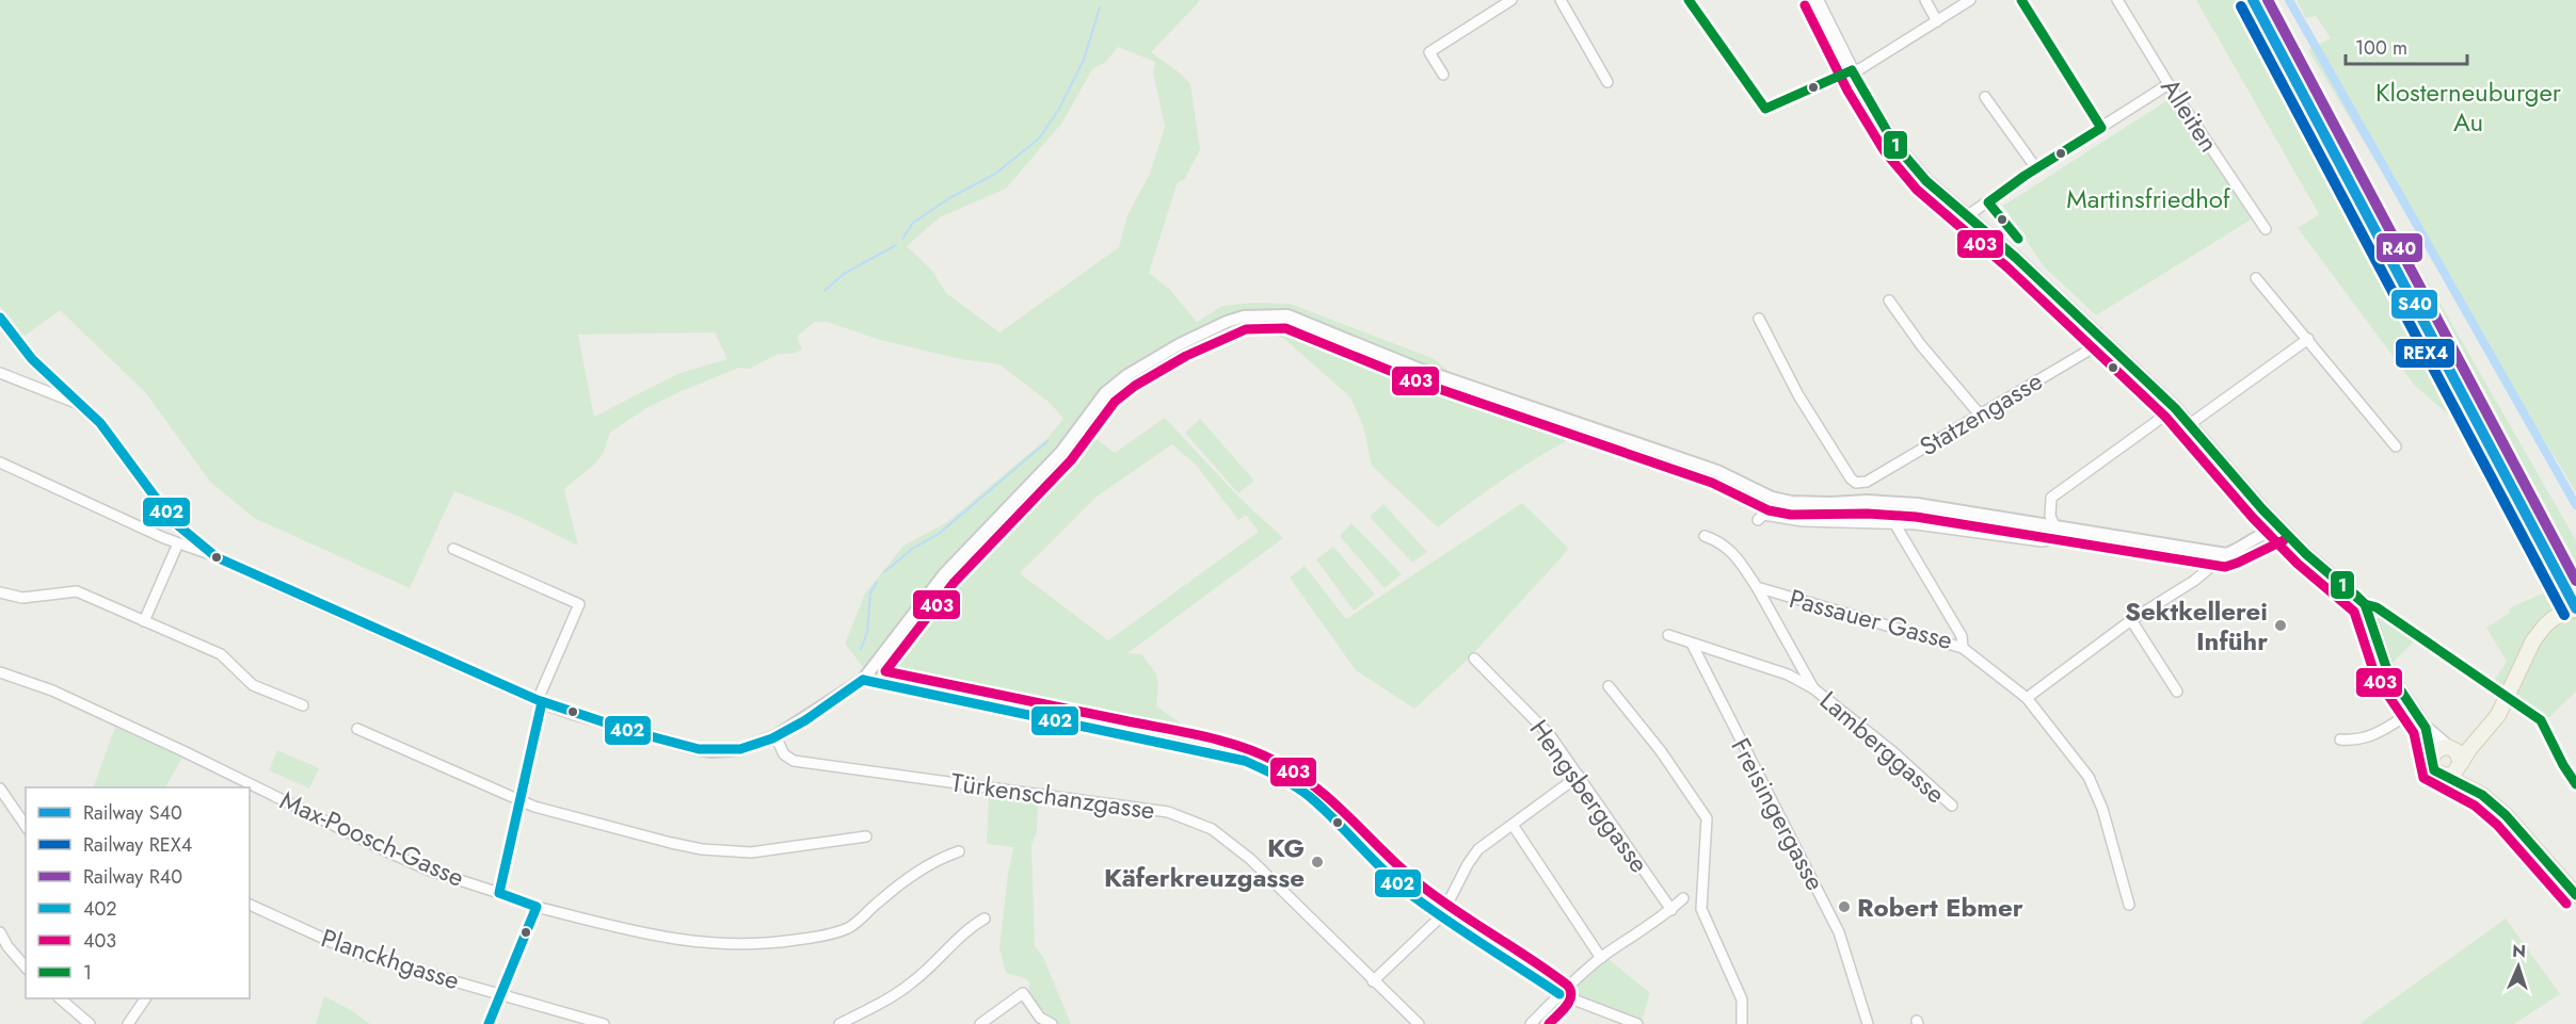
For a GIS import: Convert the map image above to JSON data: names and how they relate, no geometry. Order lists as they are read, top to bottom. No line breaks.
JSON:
{"streets":{"street":["Alleiten","Statzengasse","Passauer Gasse","Lamberggasse","Türkenschanzgasse","Hengsberggasse","Freisingergasse","Max-Poosch-Gasse","Planckhgasse"]},"crossings":[["Passauer Gasse","Lamberggasse"]],"parks":["Klosterneuburger Au","Martinsfriedhof"],"places":["Sektkellerei Inführ","KG Käferkreuzgasse","Robert Ebmer"],"lines":["rail line S40","rail line R40","transit line 1","transit line 403","rail line REX4","transit line 402"],"legend":["Railway S40","Railway REX4","Railway R40","402","403","1"],"scale_bar":"100 m","north":"top"}
